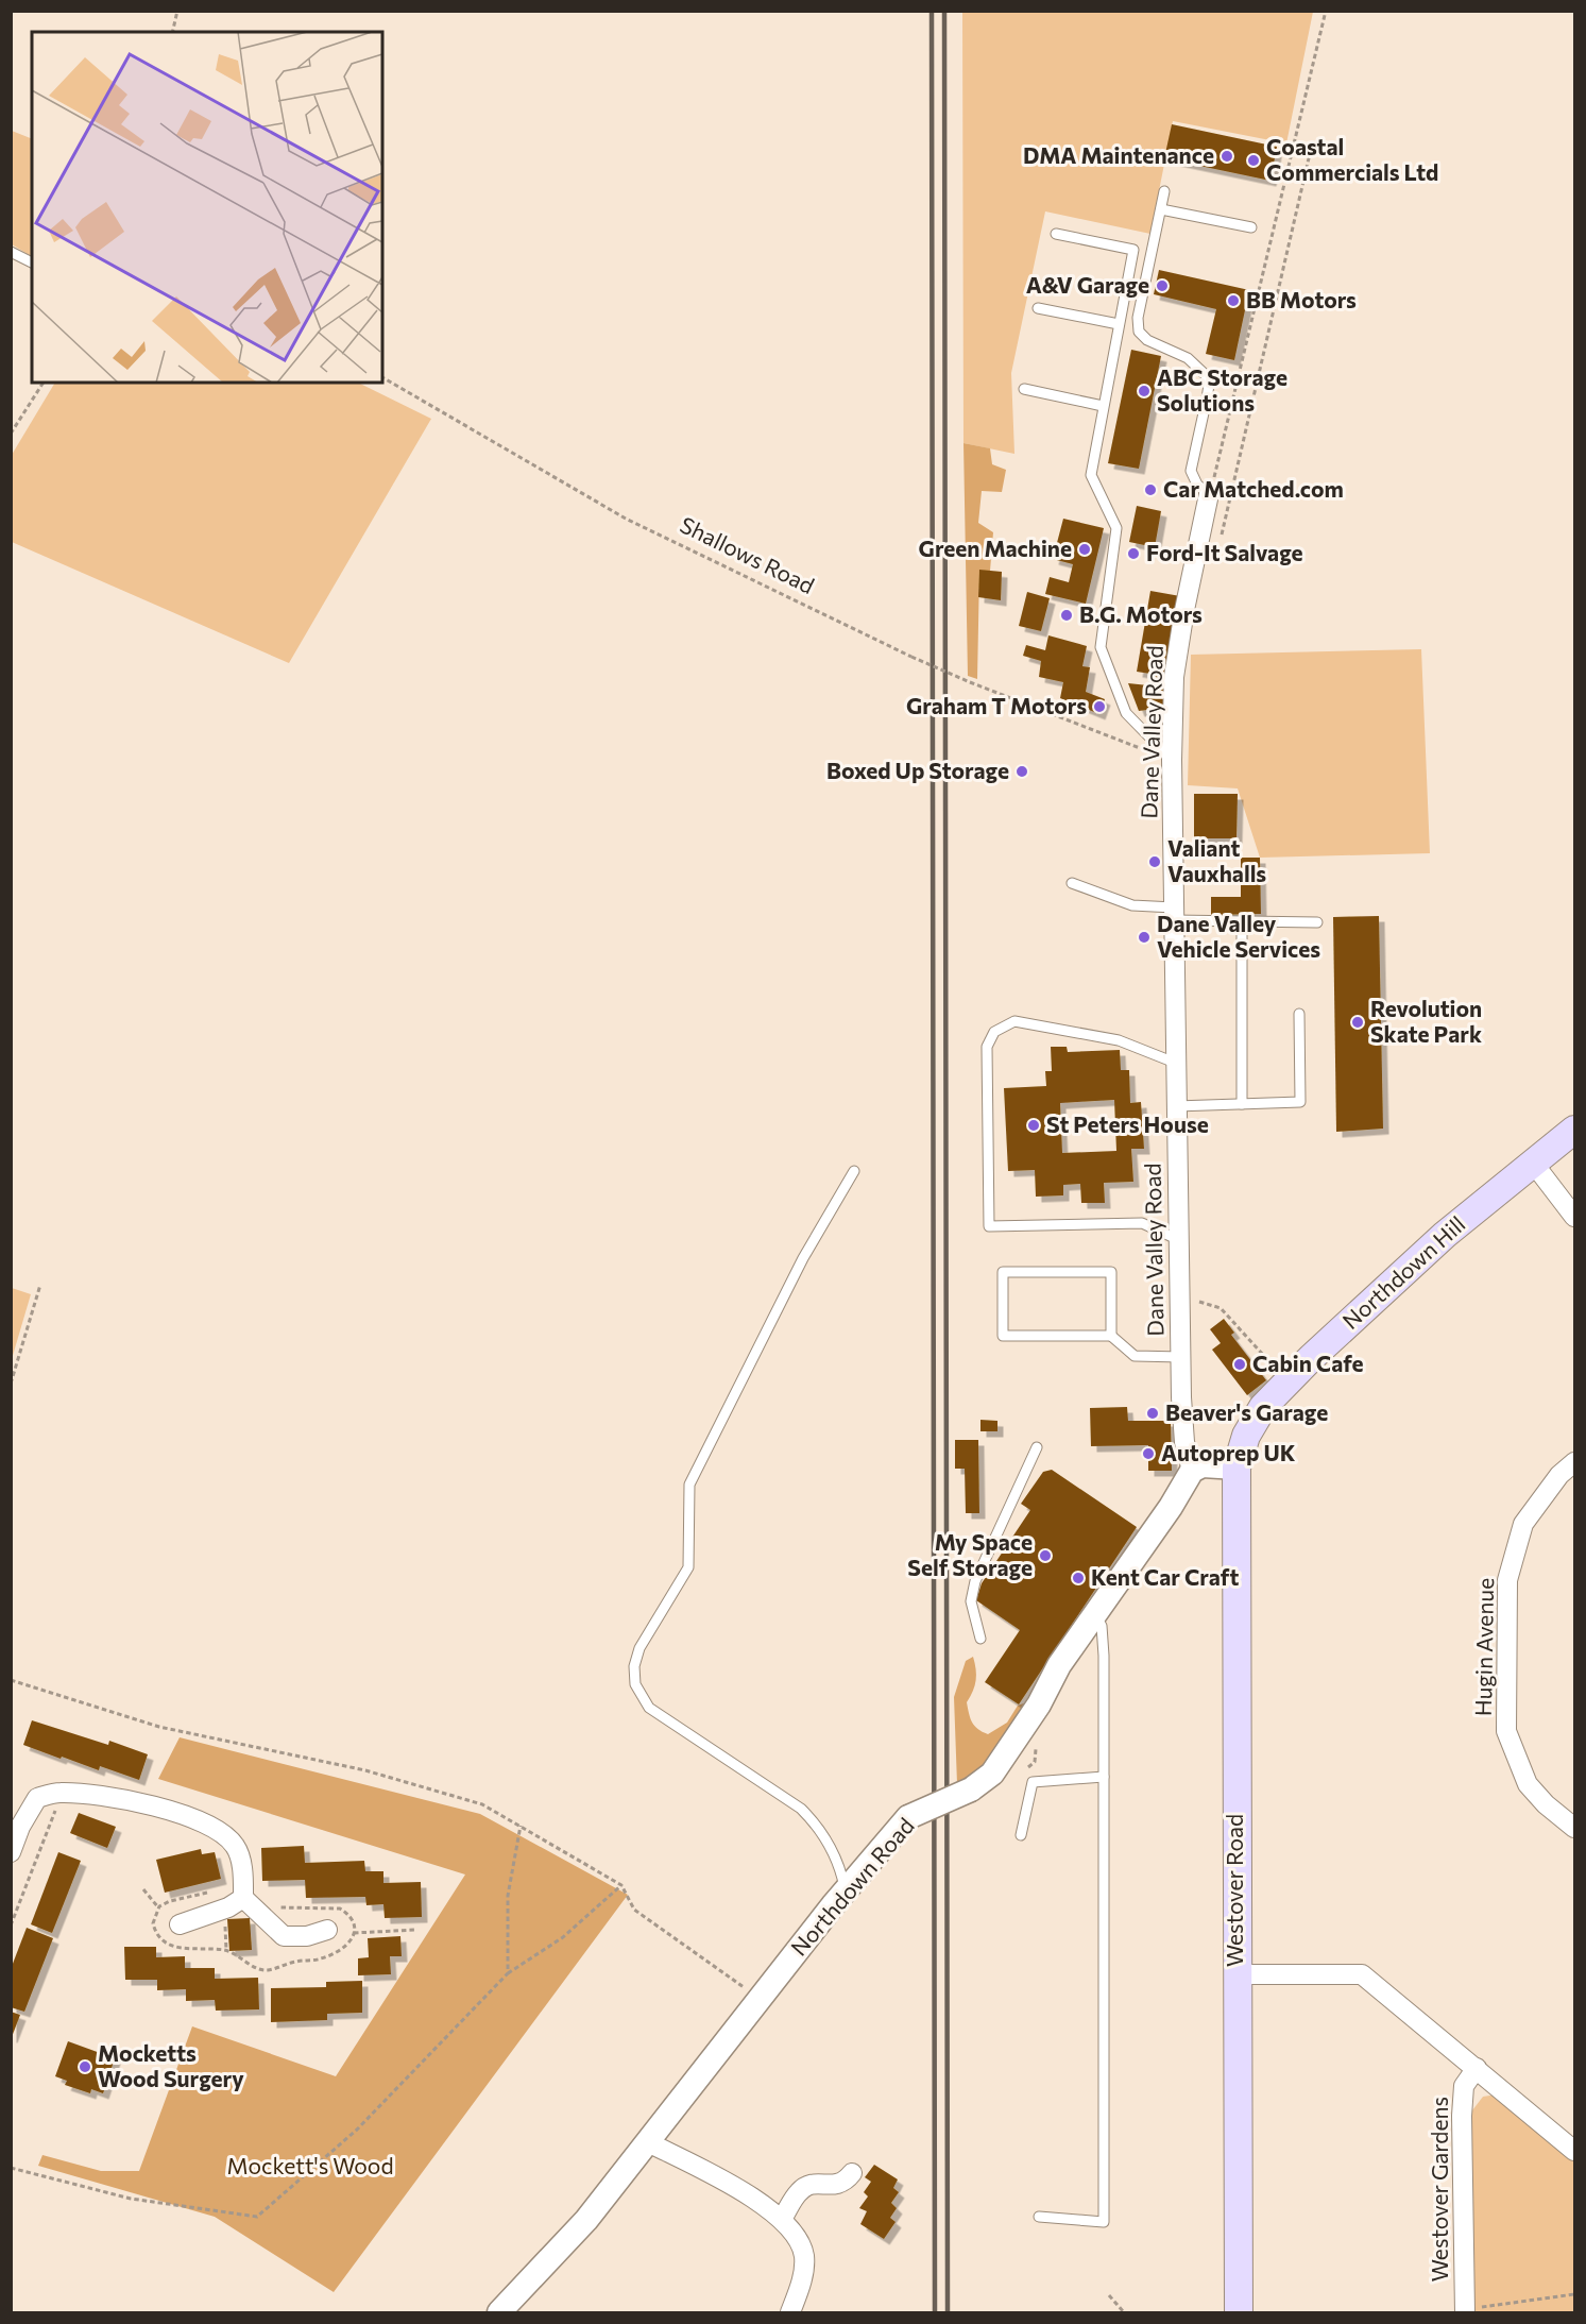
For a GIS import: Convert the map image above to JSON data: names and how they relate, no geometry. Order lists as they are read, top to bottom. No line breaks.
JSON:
{"streets":{"main road":["Northdown Hill","Westover Road"],"street":["Dane Valley Road","Hugin Avenue","Northdown Road","Westover Gardens"],"path":["Shallows Road"]},"crossings":[["Dane Valley Road","Northdown Road"],["Northdown Hill","Westover Road"]],"parks":["Mockett's Wood"],"places":["DMA Maintenance","Coastal Commercials Ltd","A&V Garage","BB Motors","ABC Storage Solutions","Car Matched.com","Green Machine","Ford-It Salvage","B.G. Motors","Graham T Motors","Boxed Up Storage","Valiant Vauxhalls","Dane Valley Vehicle Services","Revolution Skate Park","St Peters House","Cabin Cafe","Beaver's Garage","Autoprep UK","My Space Self Storage","Kent Car Craft","Mocketts Wood Surgery"]}
